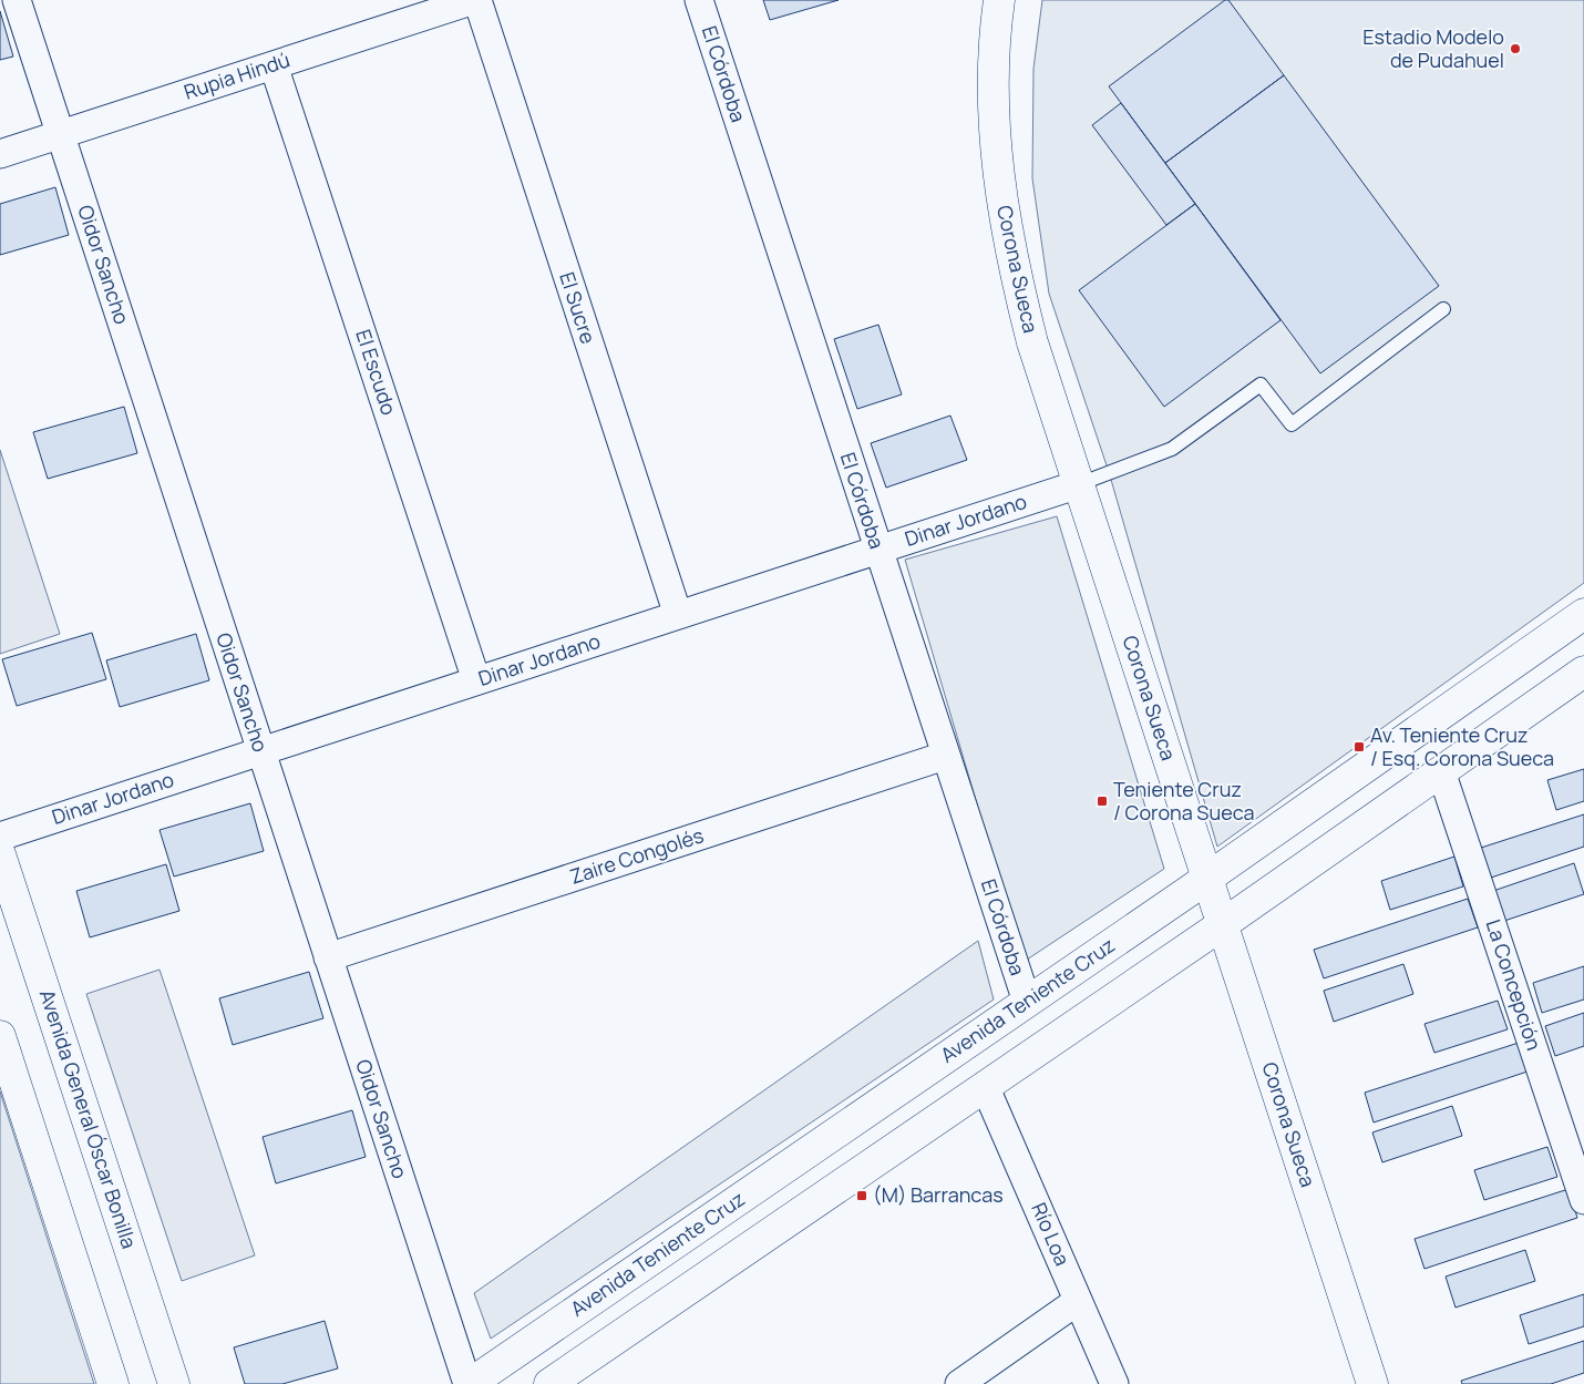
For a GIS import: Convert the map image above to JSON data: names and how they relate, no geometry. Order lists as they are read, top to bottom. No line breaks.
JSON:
{"streets":{"main road":["Corona Sueca","Avenida Teniente Cruz","Avenida General Óscar Bonilla"],"street":["El Córdoba","Rupia Hindú","Oidor Sancho","El Sucre","El Escudo","Dinar Jordano","Zaire Congolés","La Concepción","Río Loa"]},"crossings":[["El Córdoba","Dinar Jordano"],["El Córdoba","Zaire Congolés"],["El Córdoba","Avenida Teniente Cruz"],["Rupia Hindú","Oidor Sancho"],["Rupia Hindú","El Sucre"],["Rupia Hindú","El Escudo"],["Oidor Sancho","Dinar Jordano"],["Oidor Sancho","Zaire Congolés"],["Oidor Sancho","Avenida Teniente Cruz"],["Corona Sueca","Dinar Jordano"],["Corona Sueca","Avenida Teniente Cruz"],["El Sucre","Dinar Jordano"],["El Escudo","Dinar Jordano"]],"places":{"other":["Estadio Modelo de Pudahuel"],"transit":["Av. Teniente Cruz / Esq. Corona Sueca","Teniente Cruz / Corona Sueca","(M) Barrancas"]}}
